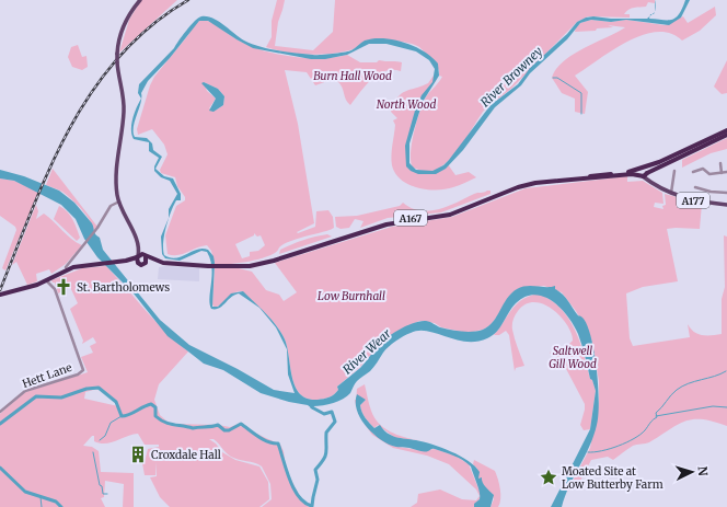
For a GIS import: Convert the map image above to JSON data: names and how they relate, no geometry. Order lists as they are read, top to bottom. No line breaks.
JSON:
{"streets":{"highway":["A167"],"main road":["A177"],"street":["Hett Lane"]},"crossings":[["A177","A167"],["A167","Hett Lane"]],"water":["River Browney","River Wear"],"parks":["Burn Hall Wood","North Wood","Low Burnhall","Saltwell Gill Wood"],"places":{"church":["St. Bartholomews"],"building":["Croxdale Hall"],"place":["Moated Site at Low Butterby Farm"]},"north":"right"}
